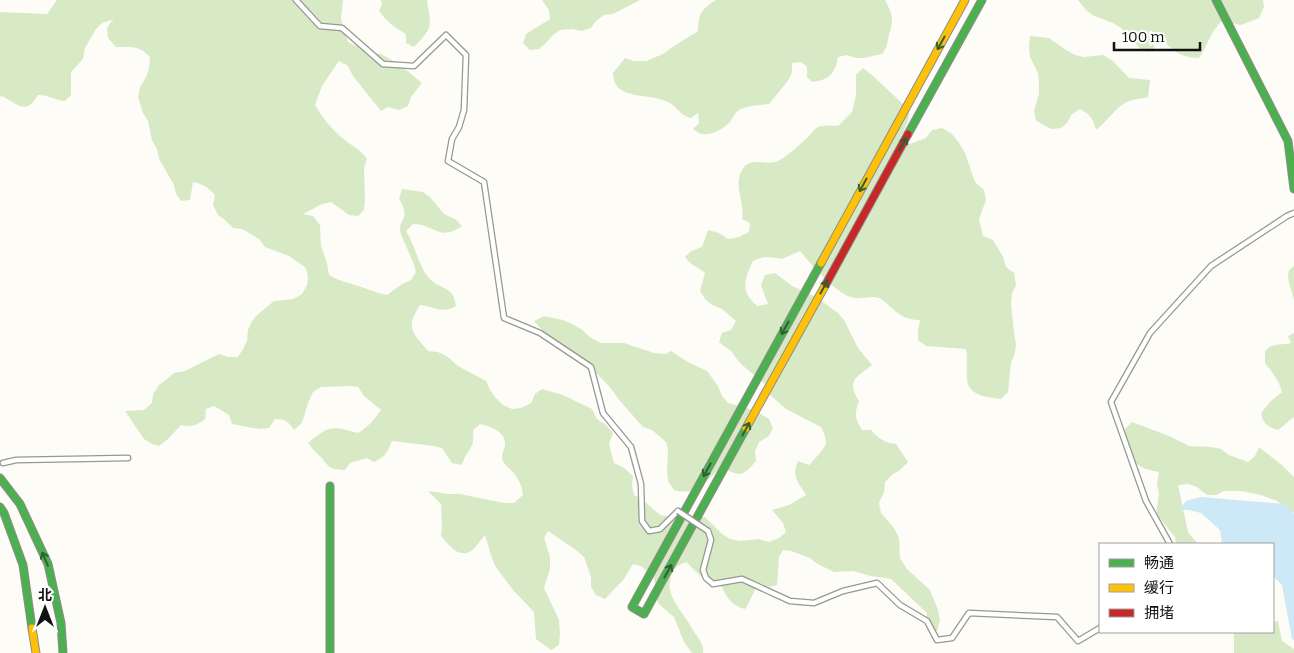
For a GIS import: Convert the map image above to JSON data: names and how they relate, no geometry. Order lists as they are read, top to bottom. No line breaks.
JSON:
{"legend":["畅通","缓行","拥堵"],"scale_bar":"100 m","north":"top"}
